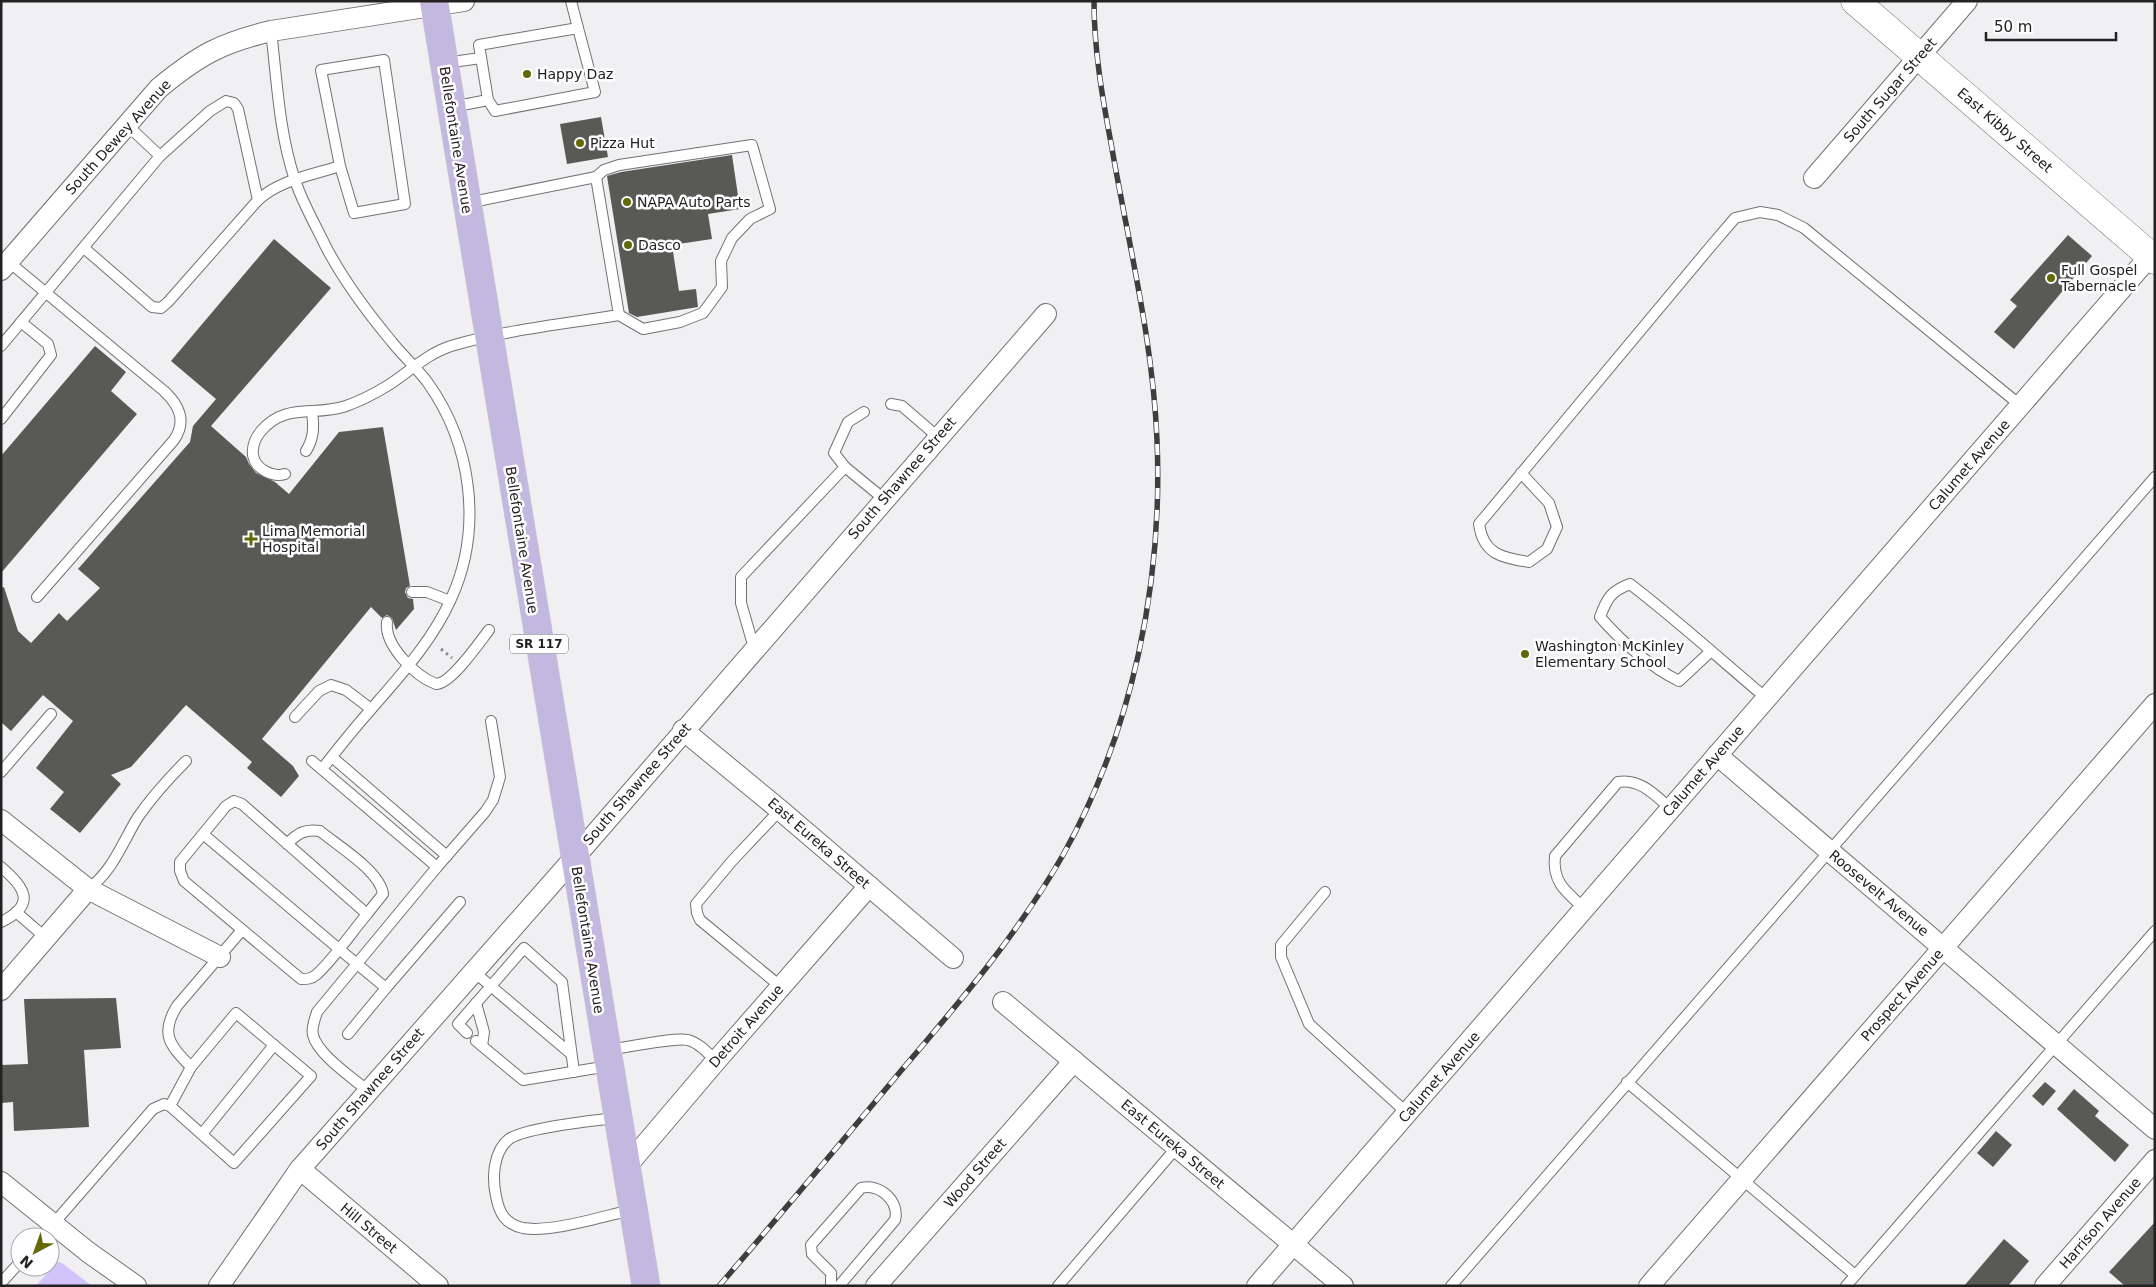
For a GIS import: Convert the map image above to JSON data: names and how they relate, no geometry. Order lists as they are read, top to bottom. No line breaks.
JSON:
{"streets":{"main road":["Bellefontaine Avenue","SR 117"],"street":["South Sugar Street","East Kibby Street","South Dewey Avenue","Calumet Avenue","South Shawnee Street","East Eureka Street","Roosevelt Avenue","Prospect Avenue","Detroit Avenue","Wood Street","Harrison Avenue","Hill Street"]},"crossings":[["South Sugar Street","East Kibby Street"],["East Kibby Street","Calumet Avenue"],["South Dewey Avenue","Bellefontaine Avenue"],["Bellefontaine Avenue","South Shawnee Street"],["Bellefontaine Avenue","Detroit Avenue"],["Calumet Avenue","East Eureka Street"],["Calumet Avenue","Roosevelt Avenue"],["South Shawnee Street","East Eureka Street"],["South Shawnee Street","Hill Street"],["East Eureka Street","Detroit Avenue"],["East Eureka Street","Wood Street"],["Roosevelt Avenue","Prospect Avenue"]],"places":{"other":["Happy Daz","Pizza Hut","NAPA Auto Parts","Dasco","Full Gospel Tabernacle","Washington McKinley Elementary School"],"health":["Lima Memorial Hospital"]},"scale_bar":"50 m","north":"bottom left"}
